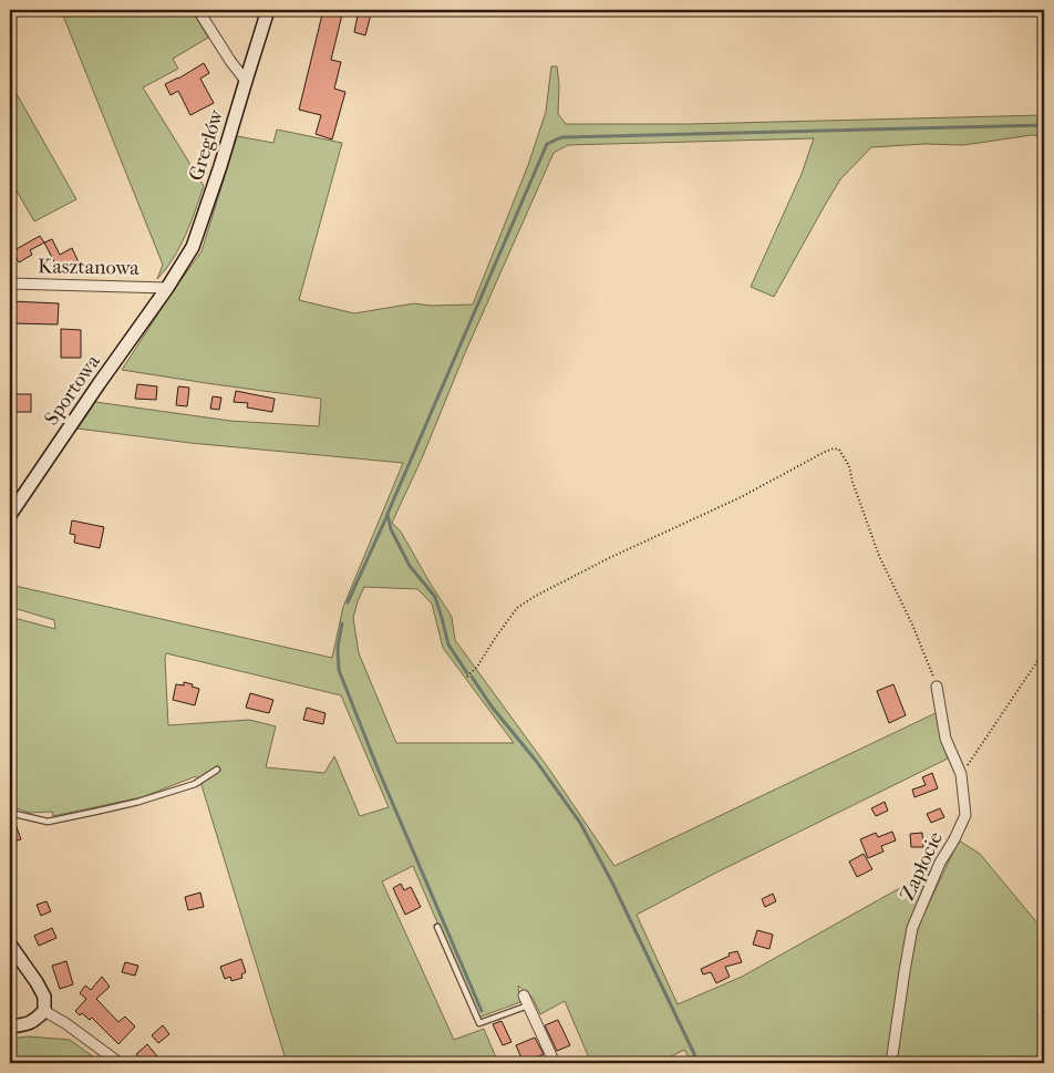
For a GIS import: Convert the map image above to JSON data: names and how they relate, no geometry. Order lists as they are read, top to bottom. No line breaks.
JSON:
{"streets":{"street":["Greglów","Kasztanowa","Sportowa","Zapłocie"]},"crossings":[["Greglów","Kasztanowa"],["Greglów","Sportowa"],["Kasztanowa","Sportowa"]]}
